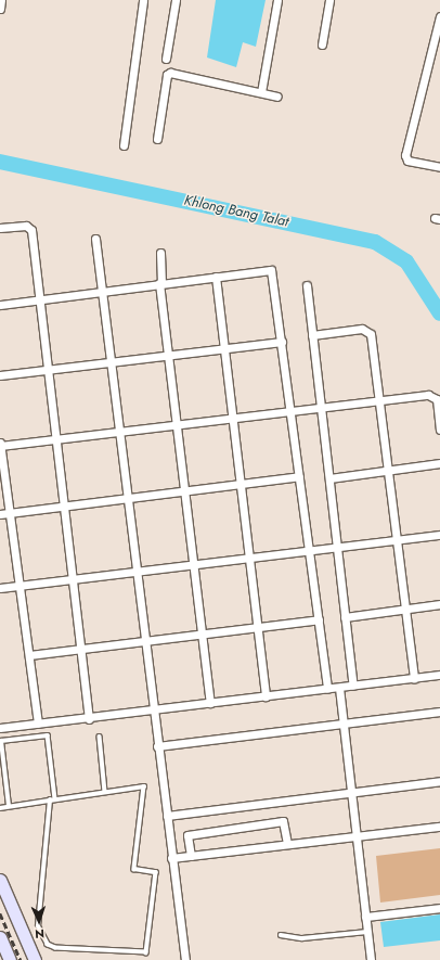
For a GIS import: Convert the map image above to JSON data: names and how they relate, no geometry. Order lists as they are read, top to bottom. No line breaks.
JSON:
{"water":["Khlong Bang Talat"],"north":"bottom"}
